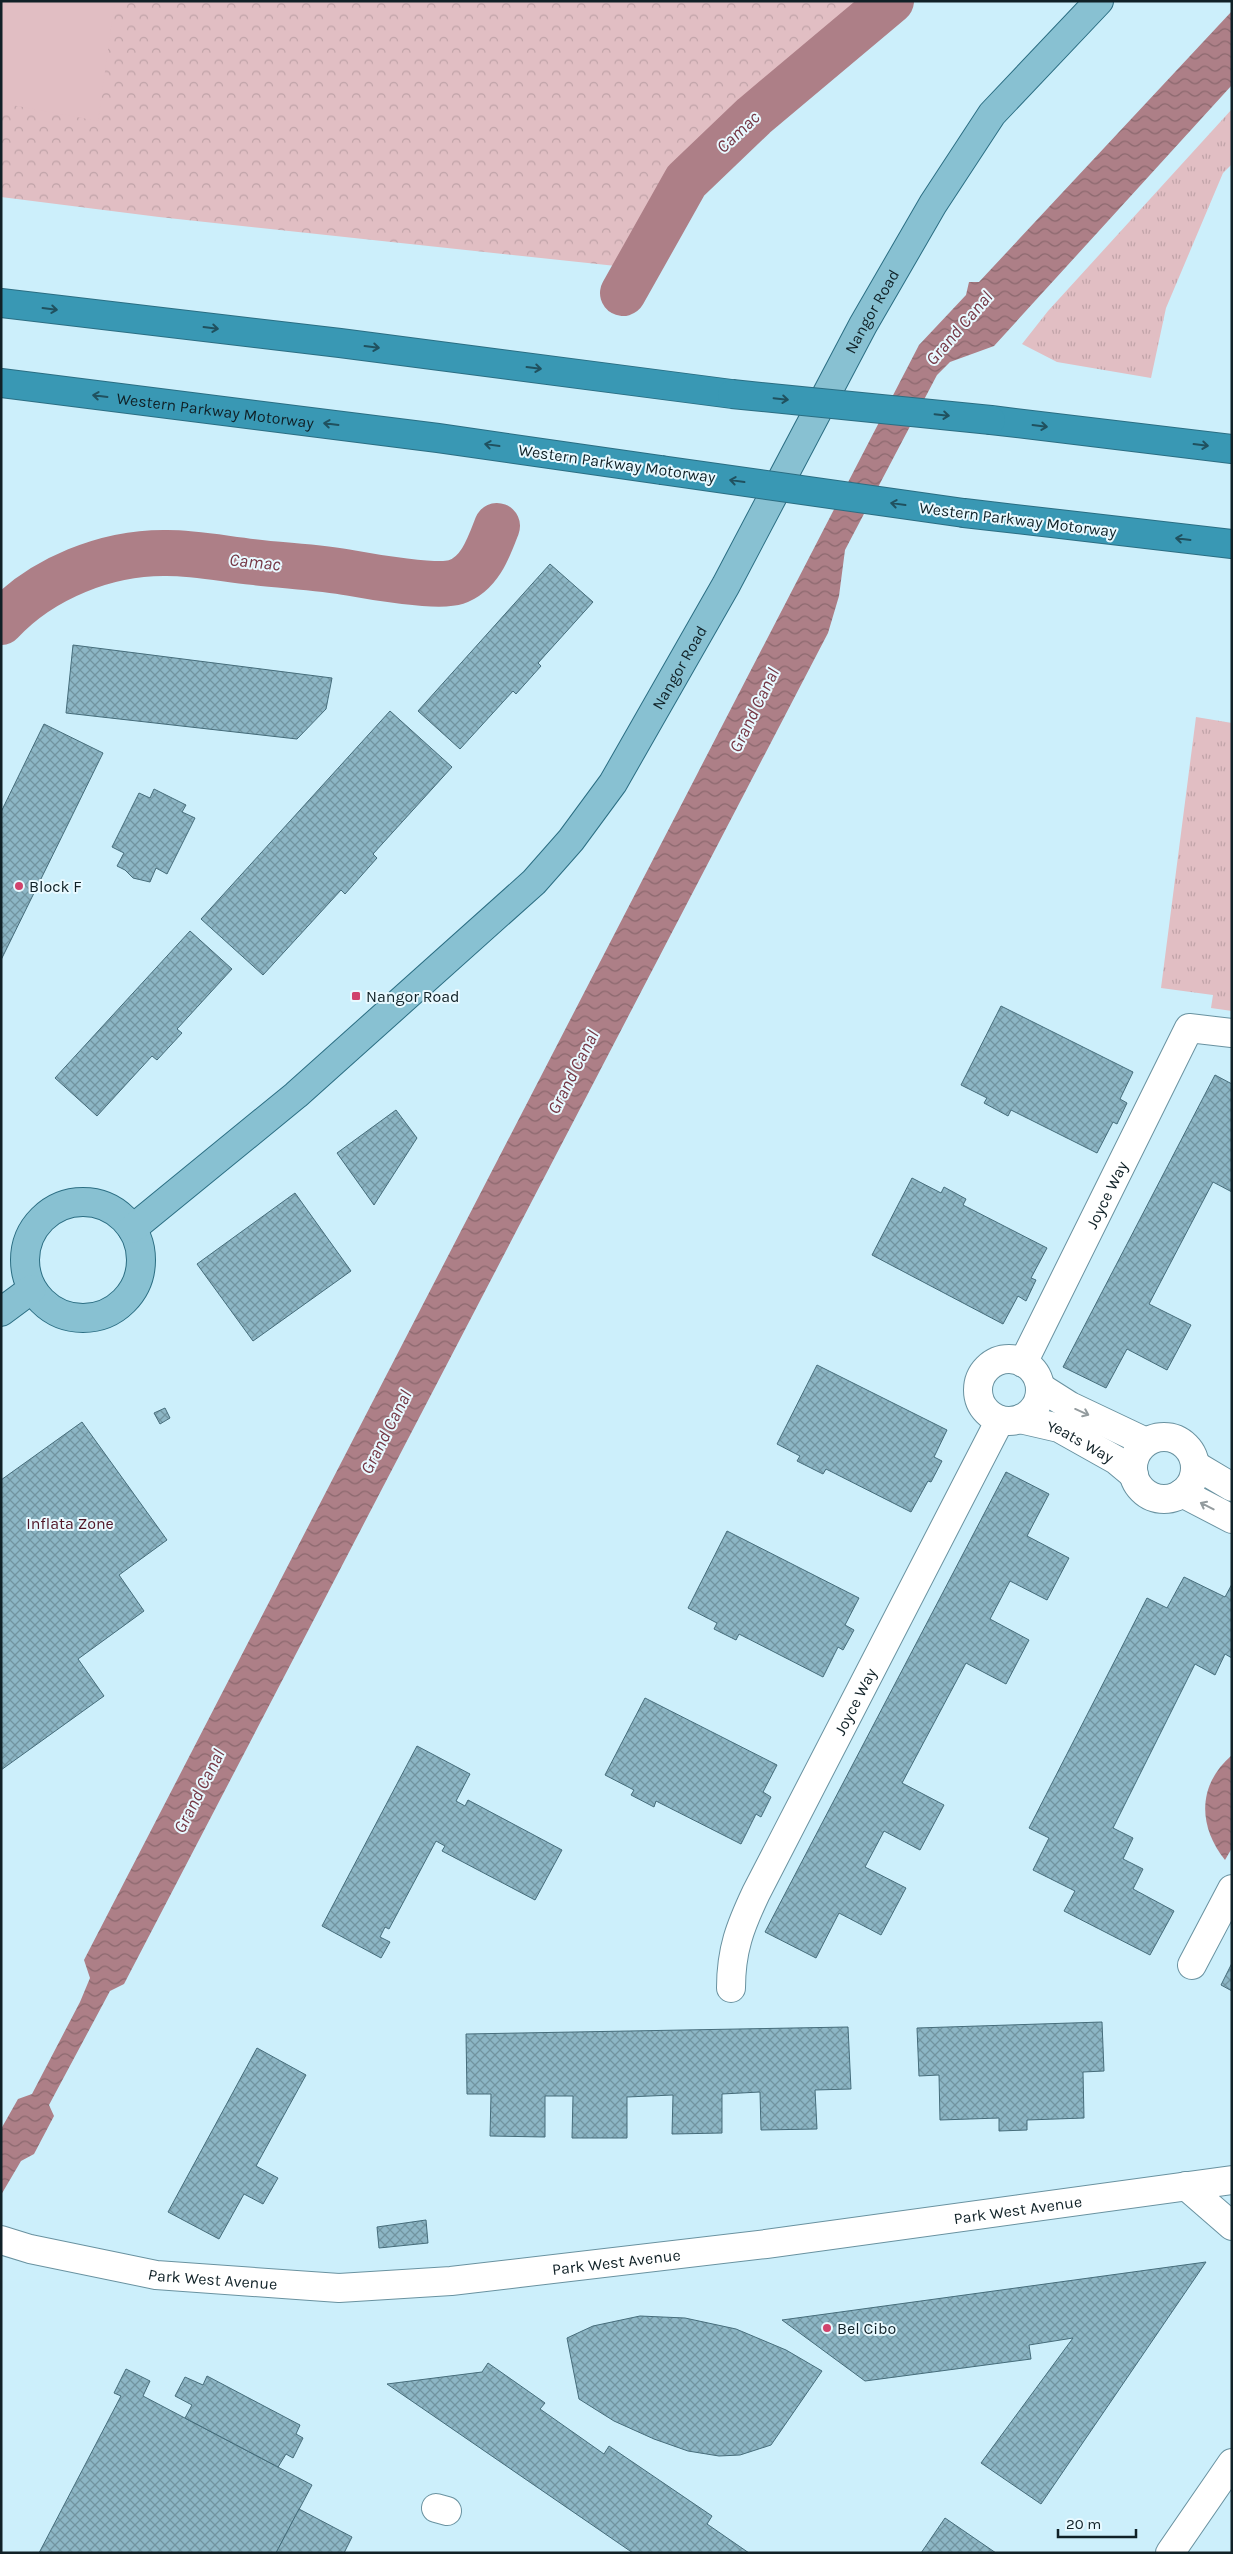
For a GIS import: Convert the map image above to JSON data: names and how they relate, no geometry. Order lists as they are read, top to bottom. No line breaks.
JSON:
{"streets":{"highway":["Western Parkway Motorway"],"main road":["Nangor Road"],"street":["Joyce Way","Yeats Way","Park West Avenue"]},"crossings":[["Joyce Way","Yeats Way"]],"water":["Camac","Grand Canal"],"parks":["Inflata Zone"],"places":{"other":["Block F","Bel Cibo"],"transit":["Nangor Road"]},"scale_bar":"20 m"}
